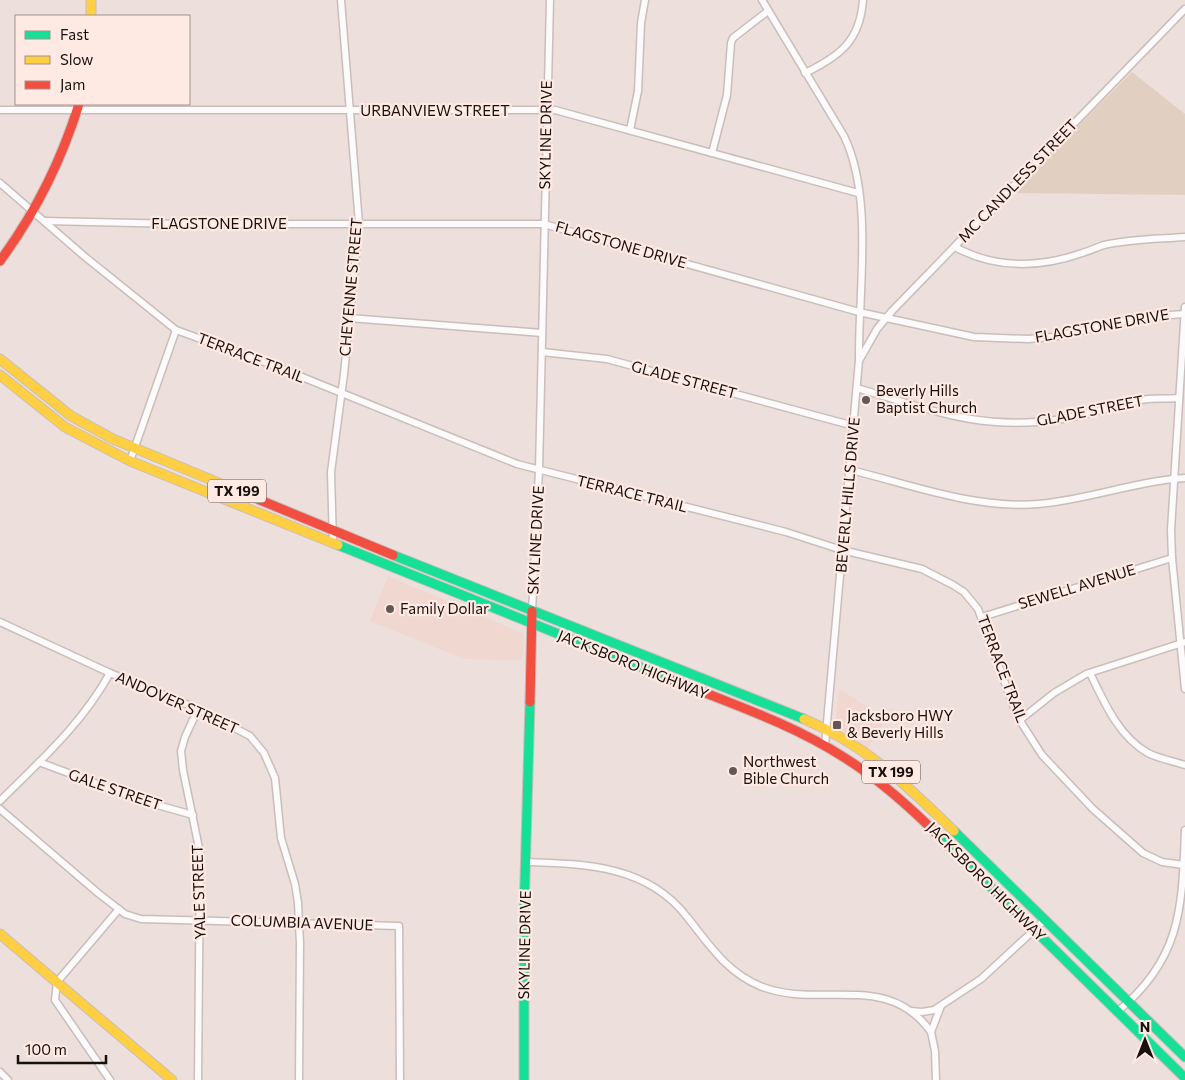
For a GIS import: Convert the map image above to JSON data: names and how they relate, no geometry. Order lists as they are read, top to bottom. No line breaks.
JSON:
{"streets":{"main road":["SKYLINE DRIVE","TX 199","JACKSBORO HIGHWAY"],"street":["URBANVIEW STREET","MC CANDLESS STREET","FLAGSTONE DRIVE","CHEYENNE STREET","TERRACE TRAIL","GLADE STREET","BEVERLY HILLS DRIVE","SEWELL AVENUE","ANDOVER STREET","GALE STREET","YALE STREET","COLUMBIA AVENUE"]},"crossings":[["URBANVIEW STREET","SKYLINE DRIVE"],["URBANVIEW STREET","CHEYENNE STREET"],["URBANVIEW STREET","BEVERLY HILLS DRIVE"],["SKYLINE DRIVE","FLAGSTONE DRIVE"],["SKYLINE DRIVE","TERRACE TRAIL"],["SKYLINE DRIVE","GLADE STREET"],["SKYLINE DRIVE","JACKSBORO HIGHWAY"],["MC CANDLESS STREET","FLAGSTONE DRIVE"],["MC CANDLESS STREET","BEVERLY HILLS DRIVE"],["FLAGSTONE DRIVE","CHEYENNE STREET"],["FLAGSTONE DRIVE","TERRACE TRAIL"],["FLAGSTONE DRIVE","BEVERLY HILLS DRIVE"],["CHEYENNE STREET","TERRACE TRAIL"],["CHEYENNE STREET","JACKSBORO HIGHWAY"],["TERRACE TRAIL","BEVERLY HILLS DRIVE"],["TERRACE TRAIL","SEWELL AVENUE"],["GLADE STREET","BEVERLY HILLS DRIVE"],["BEVERLY HILLS DRIVE","JACKSBORO HIGHWAY"],["ANDOVER STREET","YALE STREET"],["ANDOVER STREET","COLUMBIA AVENUE"],["GALE STREET","YALE STREET"],["YALE STREET","COLUMBIA AVENUE"]],"places":{"other":["Beverly Hills Baptist Church","Family Dollar","Northwest Bible Church"],"transit":["Jacksboro HWY & Beverly Hills"]},"legend":["Fast","Slow","Jam"],"scale_bar":"100 m","north":"top"}
